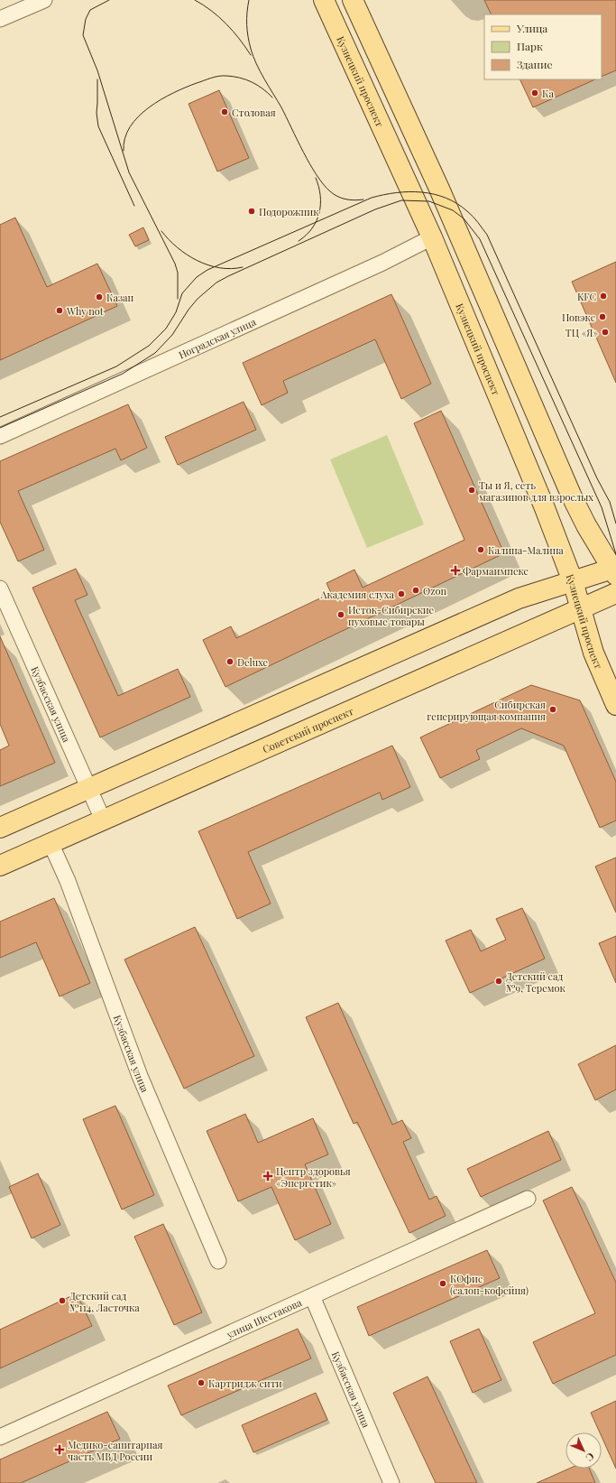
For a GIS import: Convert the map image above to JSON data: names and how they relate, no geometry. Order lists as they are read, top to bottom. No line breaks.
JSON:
{"streets":{"main road":["Кузнецкий проспект","Советский проспект"],"street":["Ноградская улица","Кузбасская улица","улица Шестакова"]},"crossings":[["Кузнецкий проспект","Ноградская улица"],["Кузнецкий проспект","Советский проспект"],["Кузбасская улица","Советский проспект"],["Кузбасская улица","улица Шестакова"]],"places":{"other":["Ка","Столовая","Подорожник","KFC","Казан","Why not","Новэкс","ТЦ «Я»","Ты и Я, сеть магазинов для взрослых","Калина-Малина","Ozon","Академия слуха","Исток-Сибирские пуховые товары","Deluxe","Сибирская генерирующая компания","Детский сад №9, Теремок","КОфис (салон-кофейня)","Детский сад №114, Ласточка","Картридж сити"],"health":["Фармаимпекс","Центр здоровья «Энергетик»","Медико-санитарная часть МВД России"]},"legend":["Улица","Парк","Здание"],"north":"bottom right"}
